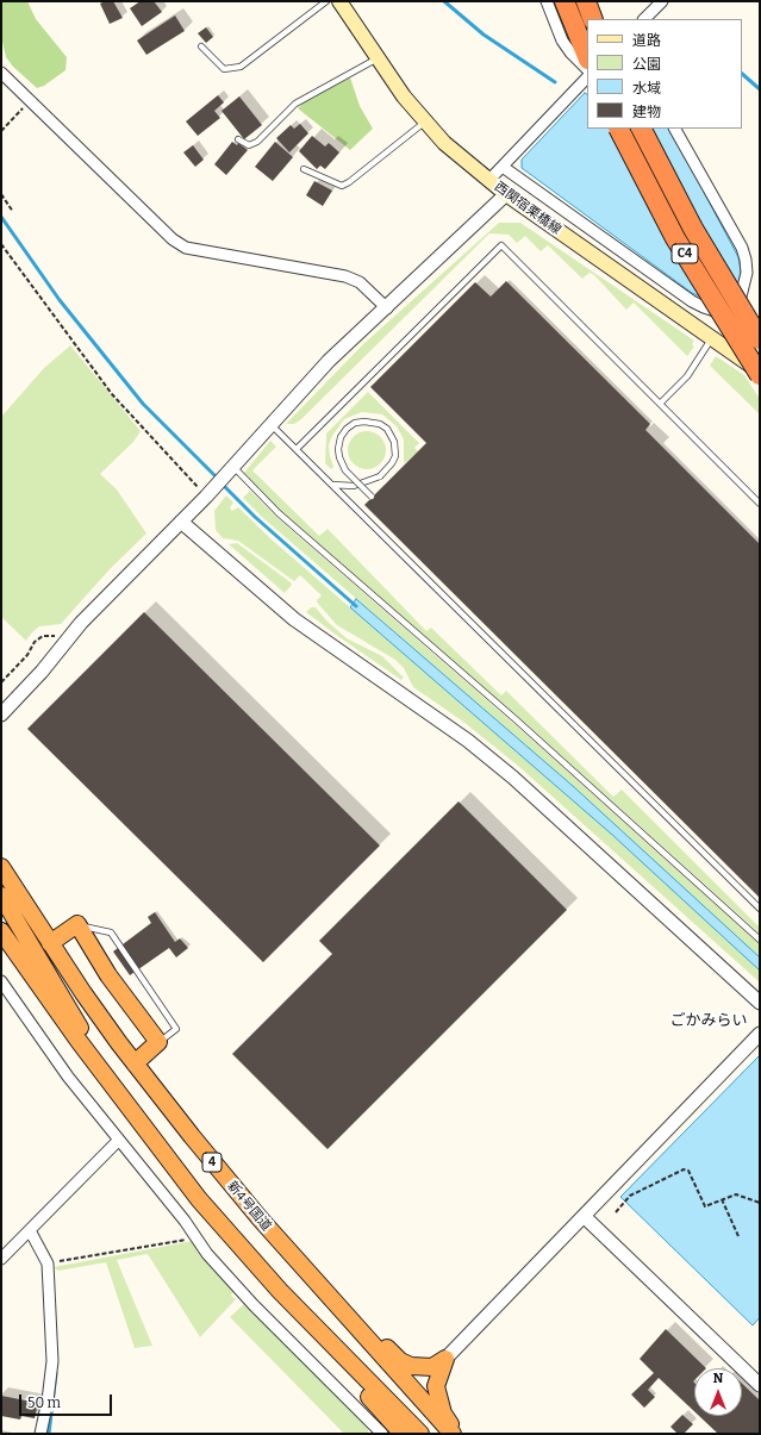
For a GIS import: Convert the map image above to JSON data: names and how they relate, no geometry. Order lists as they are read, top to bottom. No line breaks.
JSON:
{"streets":{"highway":["C4","4","新4号国道"],"main road":["西関宿栗橋線"]},"crossings":[["西関宿栗橋線","C4"]],"districts":["ごかみらい"],"legend":["道路","公園","水域","建物"],"scale_bar":"50 m","north":"top"}
